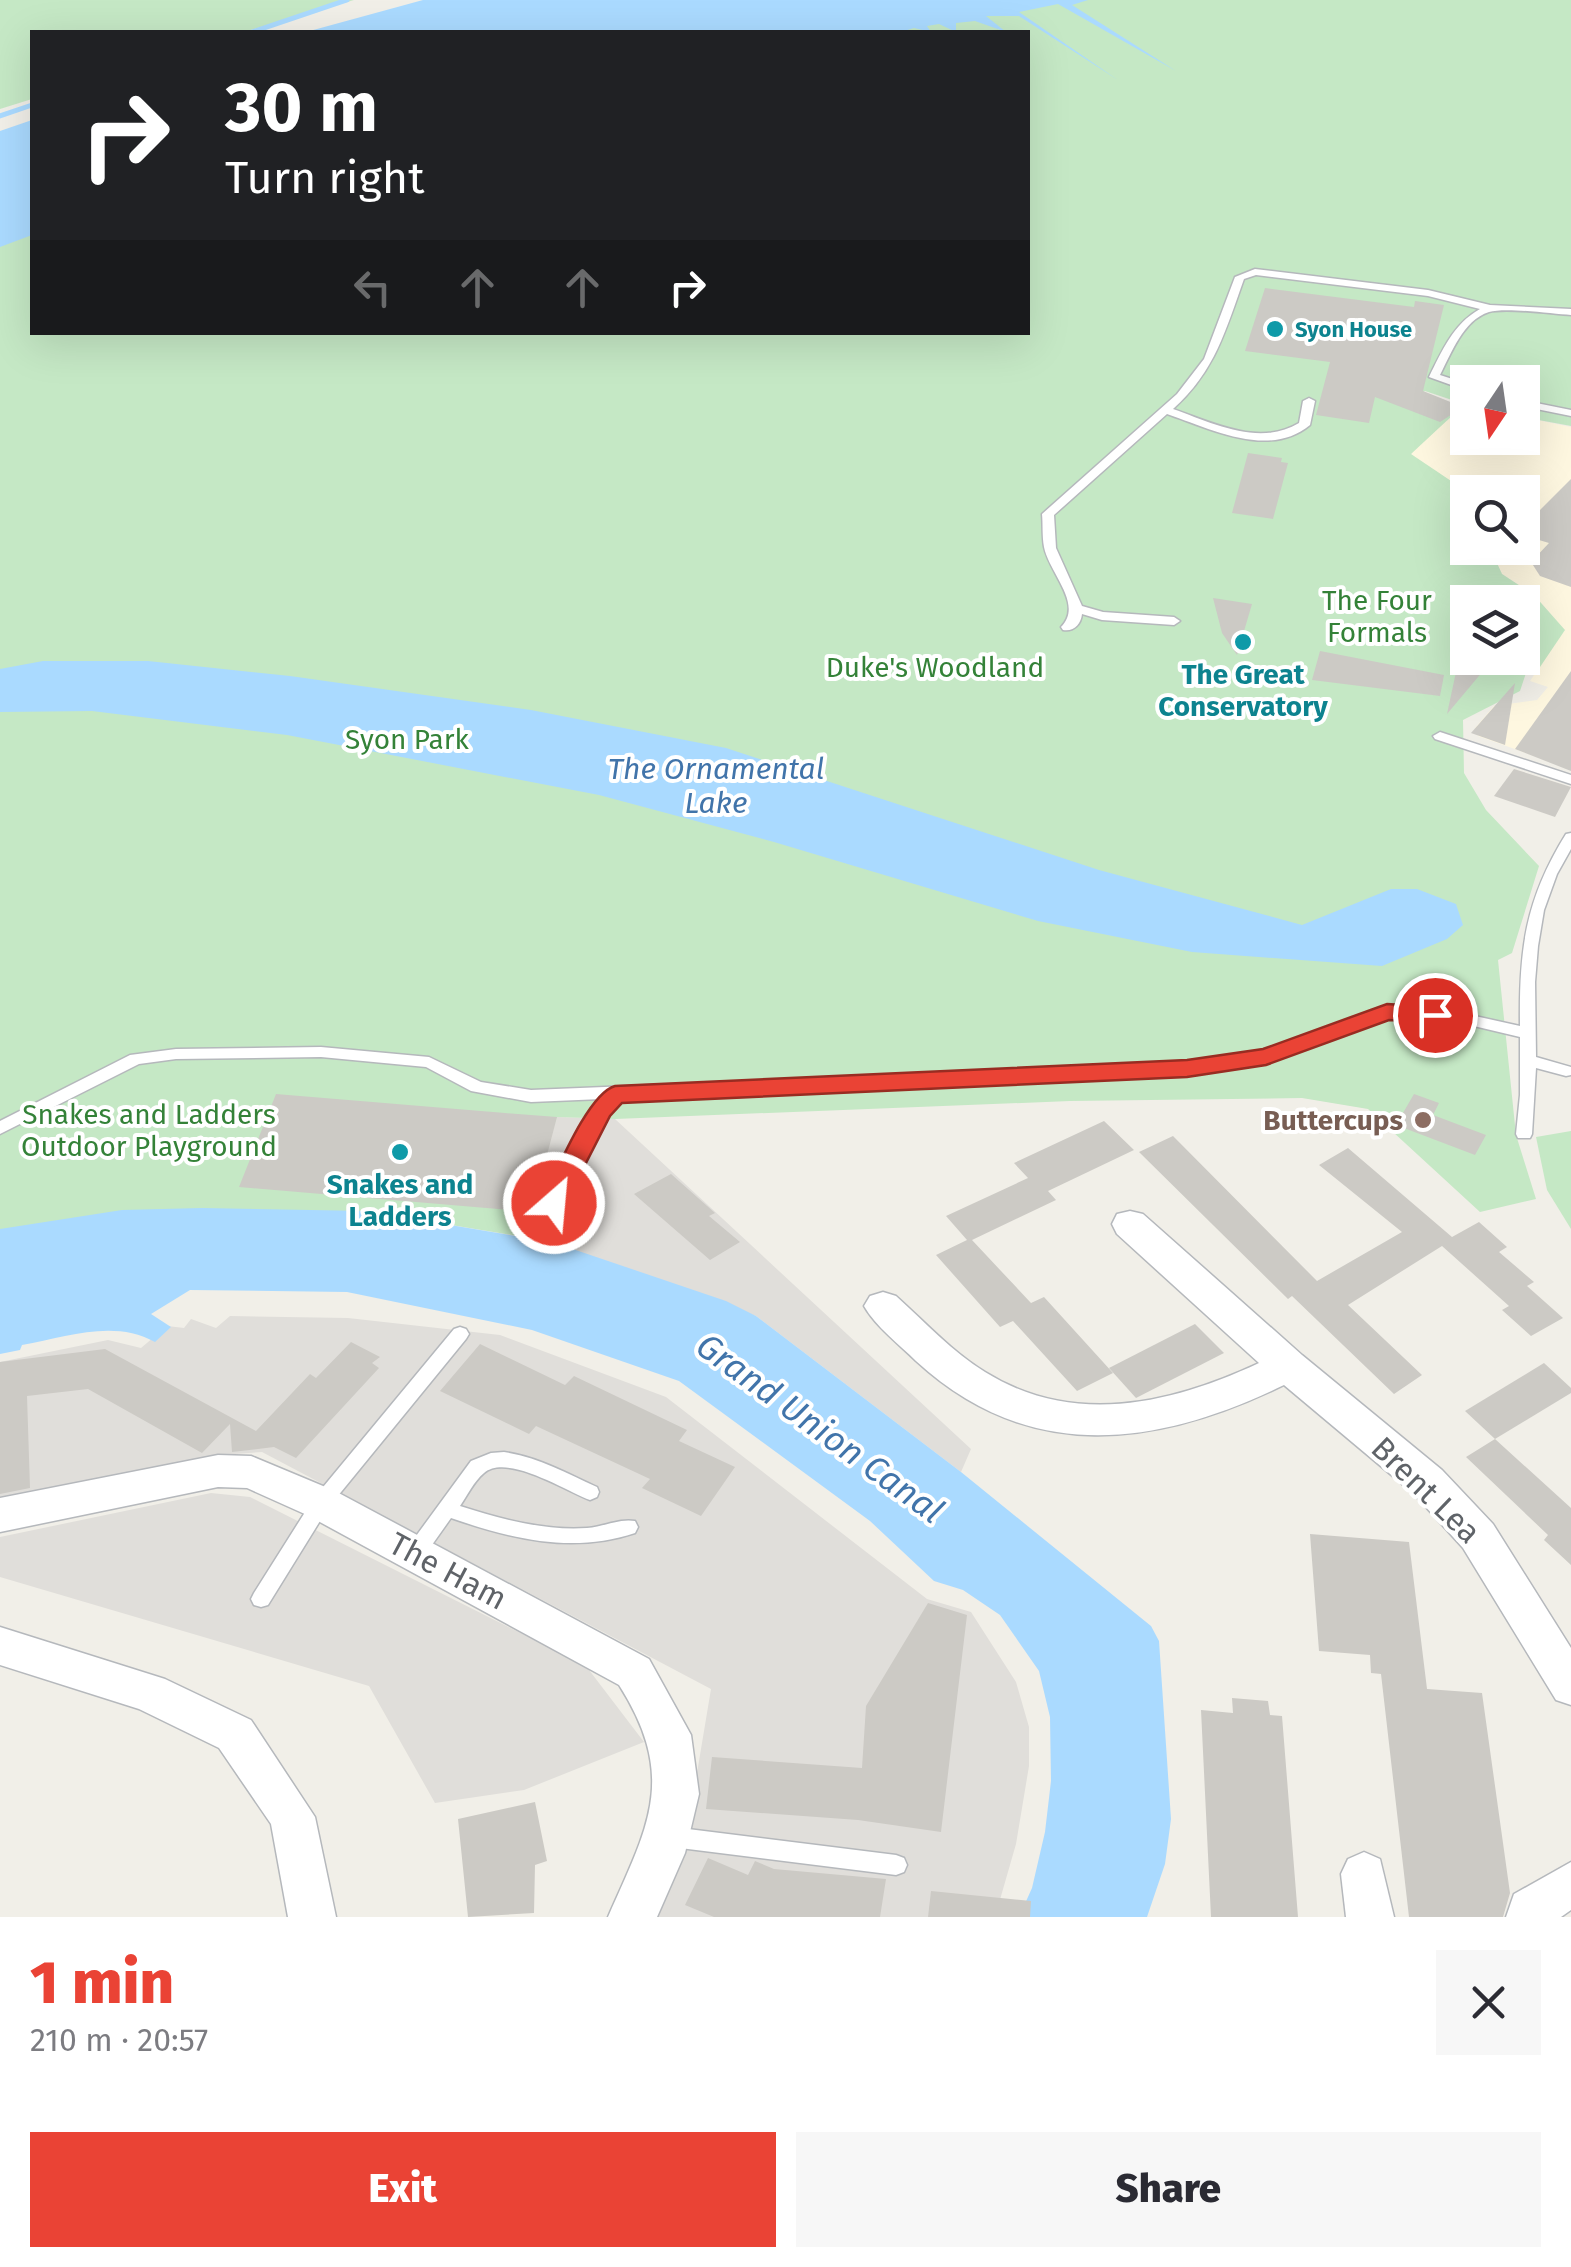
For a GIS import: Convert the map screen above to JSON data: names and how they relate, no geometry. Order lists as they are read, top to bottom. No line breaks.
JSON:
{"streets":{"street":["Brent Lea","The Ham"]},"water":["The Ornamental Lake","Grand Union Canal"],"parks":["The Four Formals","Duke's Woodland","Syon Park","Snakes and Ladders Outdoor Playground"],"places":["Syon House","The Great Conservatory","Buttercups","Snakes and Ladders"],"north":"bottom","page":{"turn":["30 m","Turn right"],"heading":["1 min","210 m · 20:57"],"buttons":["Exit","Share"]}}
